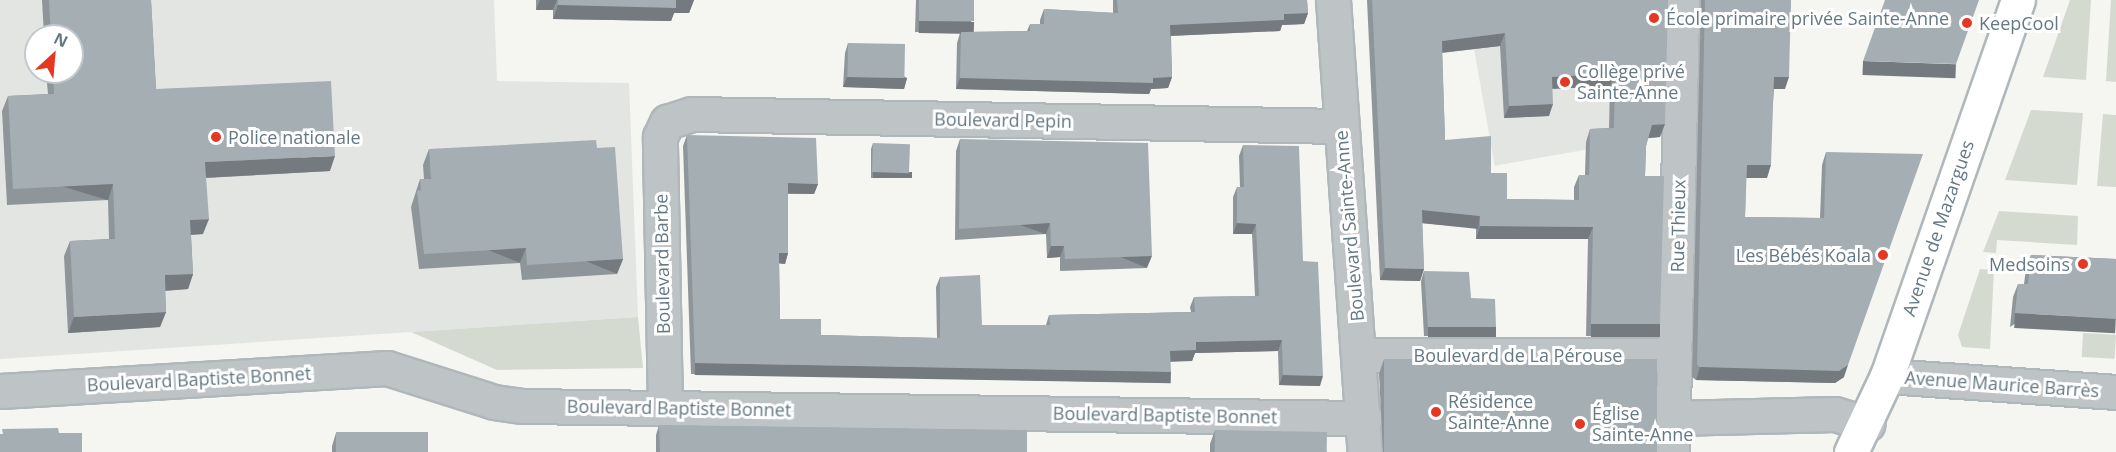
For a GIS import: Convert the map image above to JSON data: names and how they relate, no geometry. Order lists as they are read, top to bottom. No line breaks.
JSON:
{"streets":{"street":["Boulevard Pepin","Boulevard Sainte-Anne","Rue Thieux","Avenue de Mazargues","Boulevard Barbe","Boulevard de La Pérouse","Boulevard Baptiste Bonnet","Avenue Maurice Barrès"]},"crossings":[["Boulevard Pepin","Boulevard Sainte-Anne"],["Boulevard Pepin","Boulevard Barbe"],["Boulevard Sainte-Anne","Boulevard de La Pérouse"],["Boulevard Sainte-Anne","Boulevard Baptiste Bonnet"],["Rue Thieux","Boulevard de La Pérouse"],["Avenue de Mazargues","Avenue Maurice Barrès"],["Boulevard Barbe","Boulevard Baptiste Bonnet"]],"places":["École primaire privée Sainte-Anne","KeepCool","Collège privé Sainte-Anne","Police nationale","Les Bébés Koala","Medsoins","Résidence Sainte-Anne","Église Sainte-Anne"],"north":"top right"}
